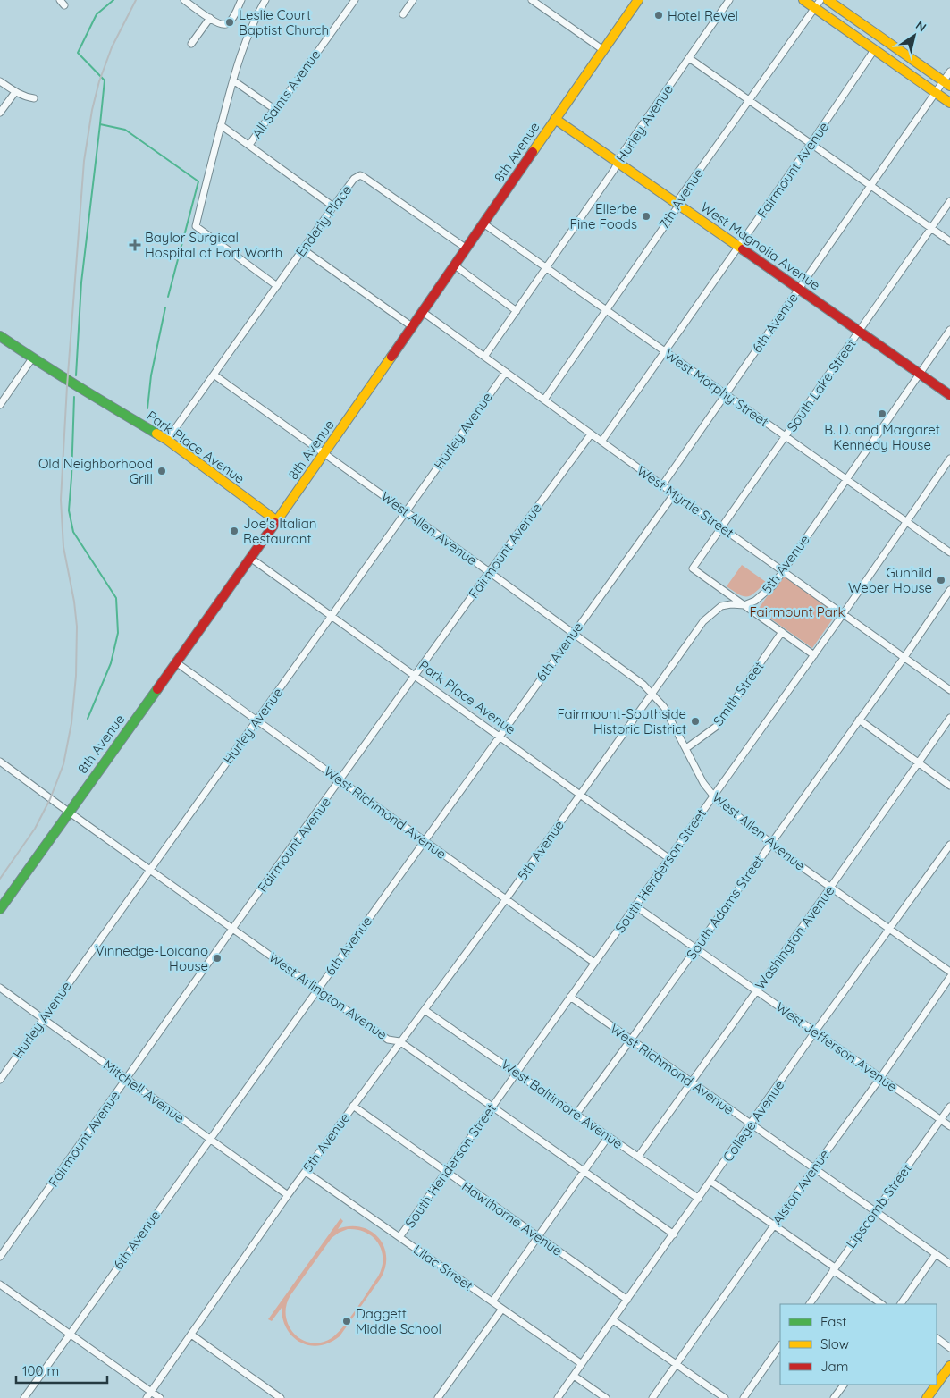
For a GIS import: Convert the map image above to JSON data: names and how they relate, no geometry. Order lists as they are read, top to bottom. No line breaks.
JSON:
{"streets":{"main road":["8th Avenue","West Magnolia Avenue","Park Place Avenue"],"street":["All Saints Avenue","Hurley Avenue","Fairmount Avenue","7th Avenue","Enderly Place","6th Avenue","South Lake Street","West Morphy Street","West Myrtle Street","West Allen Avenue","5th Avenue","Smith Street","West Richmond Avenue","South Henderson Street","South Adams Street","Washington Avenue","West Arlington Avenue","West Jefferson Avenue","Mitchell Avenue","West Baltimore Avenue","College Avenue","Alston Avenue","Lipscomb Street","Hawthorne Avenue","Lilac Street"]},"crossings":[["Hurley Avenue","West Magnolia Avenue"],["Hurley Avenue","West Morphy Street"],["Hurley Avenue","Park Place Avenue"],["Hurley Avenue","West Myrtle Street"],["Hurley Avenue","West Allen Avenue"],["Hurley Avenue","West Richmond Avenue"],["Hurley Avenue","West Arlington Avenue"],["Hurley Avenue","Mitchell Avenue"],["8th Avenue","Enderly Place"],["8th Avenue","West Magnolia Avenue"],["8th Avenue","West Morphy Street"],["8th Avenue","Park Place Avenue"],["8th Avenue","West Myrtle Street"],["8th Avenue","West Allen Avenue"],["8th Avenue","West Richmond Avenue"],["8th Avenue","West Arlington Avenue"],["Fairmount Avenue","West Magnolia Avenue"],["Fairmount Avenue","West Morphy Street"],["Fairmount Avenue","Park Place Avenue"],["Fairmount Avenue","West Myrtle Street"],["Fairmount Avenue","West Allen Avenue"],["Fairmount Avenue","West Richmond Avenue"],["Fairmount Avenue","West Arlington Avenue"],["Fairmount Avenue","Mitchell Avenue"],["7th Avenue","West Magnolia Avenue"],["7th Avenue","West Morphy Street"],["7th Avenue","West Myrtle Street"],["Enderly Place","Park Place Avenue"],["Enderly Place","West Allen Avenue"],["West Magnolia Avenue","6th Avenue"],["West Magnolia Avenue","South Lake Street"],["West Magnolia Avenue","5th Avenue"],["6th Avenue","West Morphy Street"],["6th Avenue","Park Place Avenue"],["6th Avenue","West Myrtle Street"],["6th Avenue","West Allen Avenue"],["6th Avenue","West Richmond Avenue"],["6th Avenue","West Arlington Avenue"],["6th Avenue","Mitchell Avenue"],["South Lake Street","West Morphy Street"],["South Lake Street","West Myrtle Street"],["South Lake Street","5th Avenue"],["West Morphy Street","5th Avenue"],["West Morphy Street","South Henderson Street"],["Park Place Avenue","5th Avenue"],["Park Place Avenue","South Henderson Street"],["West Myrtle Street","5th Avenue"],["West Myrtle Street","South Henderson Street"],["West Myrtle Street","South Adams Street"],["West Allen Avenue","5th Avenue"],["West Allen Avenue","Smith Street"],["West Allen Avenue","South Henderson Street"],["West Allen Avenue","South Adams Street"],["West Allen Avenue","Washington Avenue"],["West Allen Avenue","College Avenue"],["5th Avenue","West Richmond Avenue"],["5th Avenue","West Arlington Avenue"],["5th Avenue","Mitchell Avenue"],["5th Avenue","West Baltimore Avenue"],["5th Avenue","Hawthorne Avenue"],["5th Avenue","Lilac Street"],["West Richmond Avenue","South Henderson Street"],["West Richmond Avenue","South Adams Street"],["West Richmond Avenue","Washington Avenue"],["West Richmond Avenue","College Avenue"],["West Richmond Avenue","Alston Avenue"],["West Richmond Avenue","Lipscomb Street"],["South Henderson Street","West Arlington Avenue"],["South Henderson Street","West Jefferson Avenue"],["South Henderson Street","West Baltimore Avenue"],["South Henderson Street","Hawthorne Avenue"],["South Henderson Street","Lilac Street"],["South Adams Street","West Jefferson Avenue"],["South Adams Street","West Baltimore Avenue"],["Washington Avenue","West Jefferson Avenue"],["Washington Avenue","West Baltimore Avenue"],["West Arlington Avenue","College Avenue"],["West Jefferson Avenue","College Avenue"],["West Jefferson Avenue","Alston Avenue"],["West Jefferson Avenue","Lipscomb Street"],["West Baltimore Avenue","College Avenue"],["College Avenue","Hawthorne Avenue"],["College Avenue","Lilac Street"]],"parks":["Fairmount Park"],"places":{"other":["Hotel Revel","Leslie Court Baptist Church","Ellerbe Fine Foods","B. D. and Margaret Kennedy House","Old Neighborhood Grill","Joe's Italian Restaurant","Gunhild Weber House","Fairmount-Southside Historic District","Vinnedge-Loicano House","Daggett Middle School"],"health":["Baylor Surgical Hospital at Fort Worth"]},"legend":["Fast","Slow","Jam"],"scale_bar":"100 m","north":"top right"}
